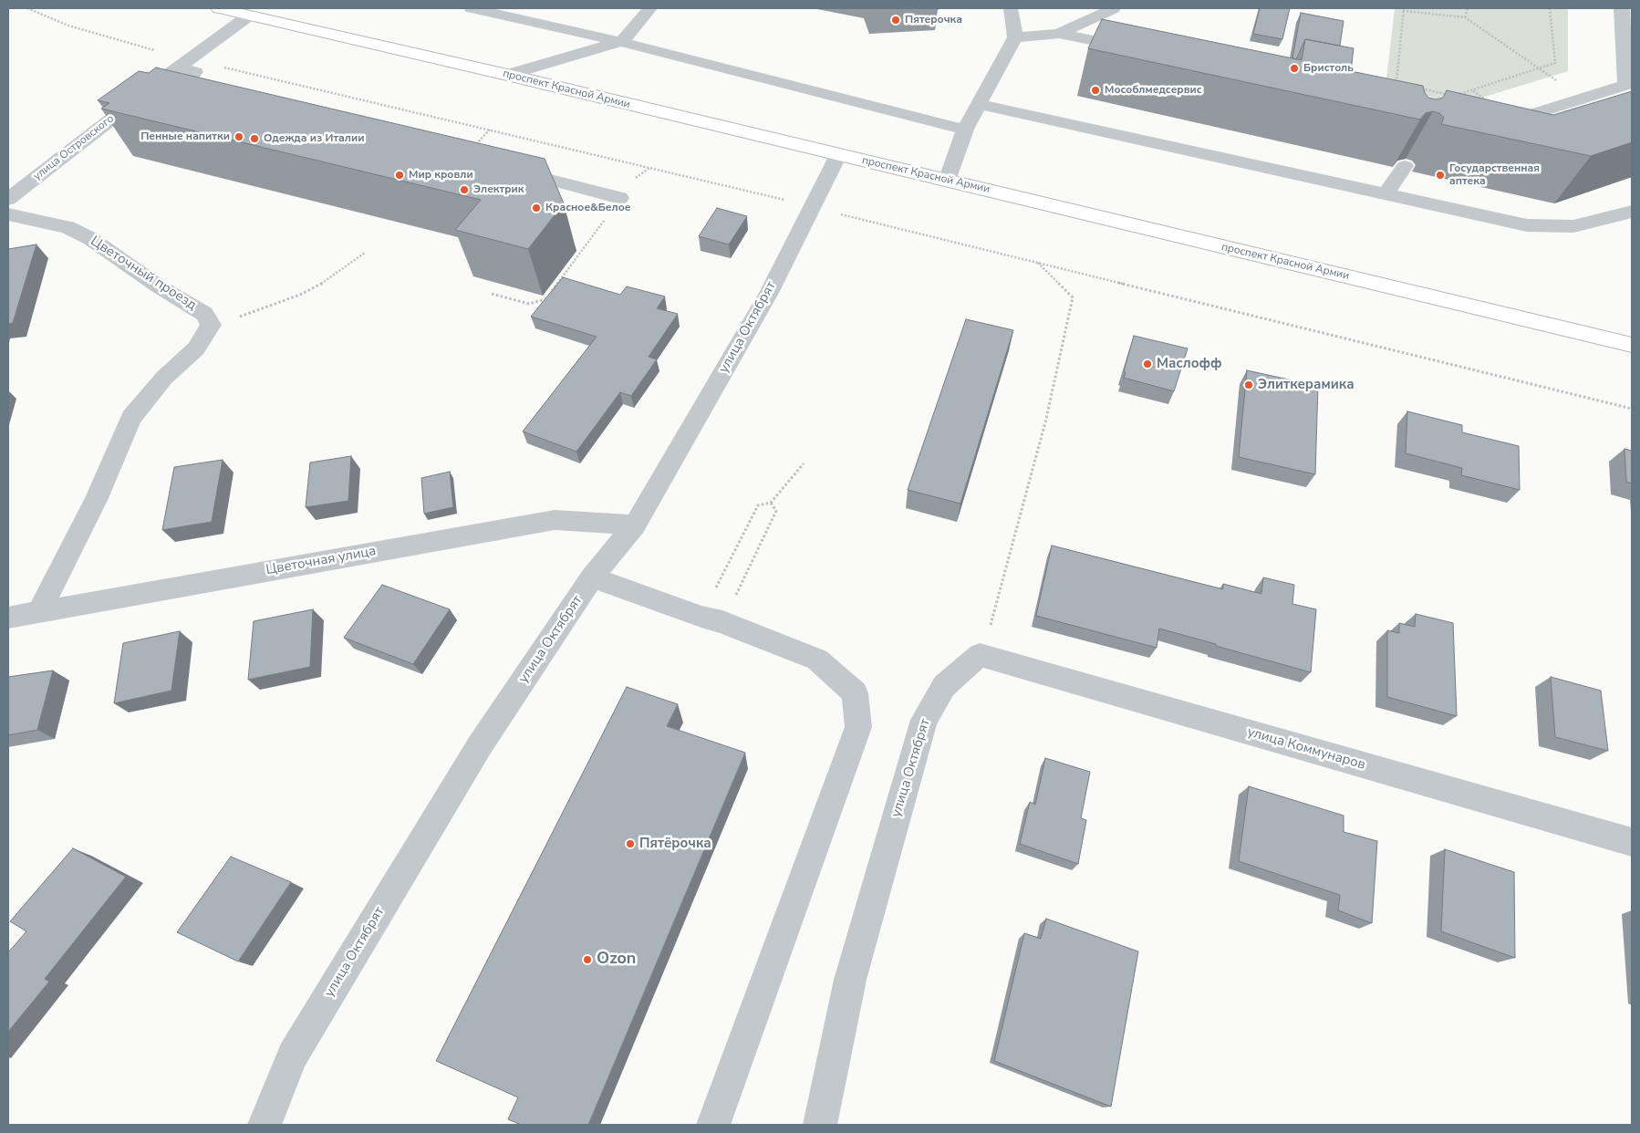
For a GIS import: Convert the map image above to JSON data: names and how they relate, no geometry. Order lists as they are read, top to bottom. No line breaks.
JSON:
{"streets":{"main road":["проспект Красной Армии"],"street":["улица Островского","Цветочный проезд","улица Октябрят","Цветочная улица","улица Коммунаров"]},"crossings":[["проспект Красной Армии","улица Островского"],["проспект Красной Армии","улица Октябрят"],["улица Октябрят","Цветочная улица"],["улица Октябрят","улица Коммунаров"]],"places":["Пятерочка","Бристоль","Мособлмедсервис","Пенные напитки","Одежда из Италии","Мир кровли","Государственная аптека","Электрик","Красное&Белое","Маслофф","Элиткерамика","Пятёрочка","Ozon"]}
